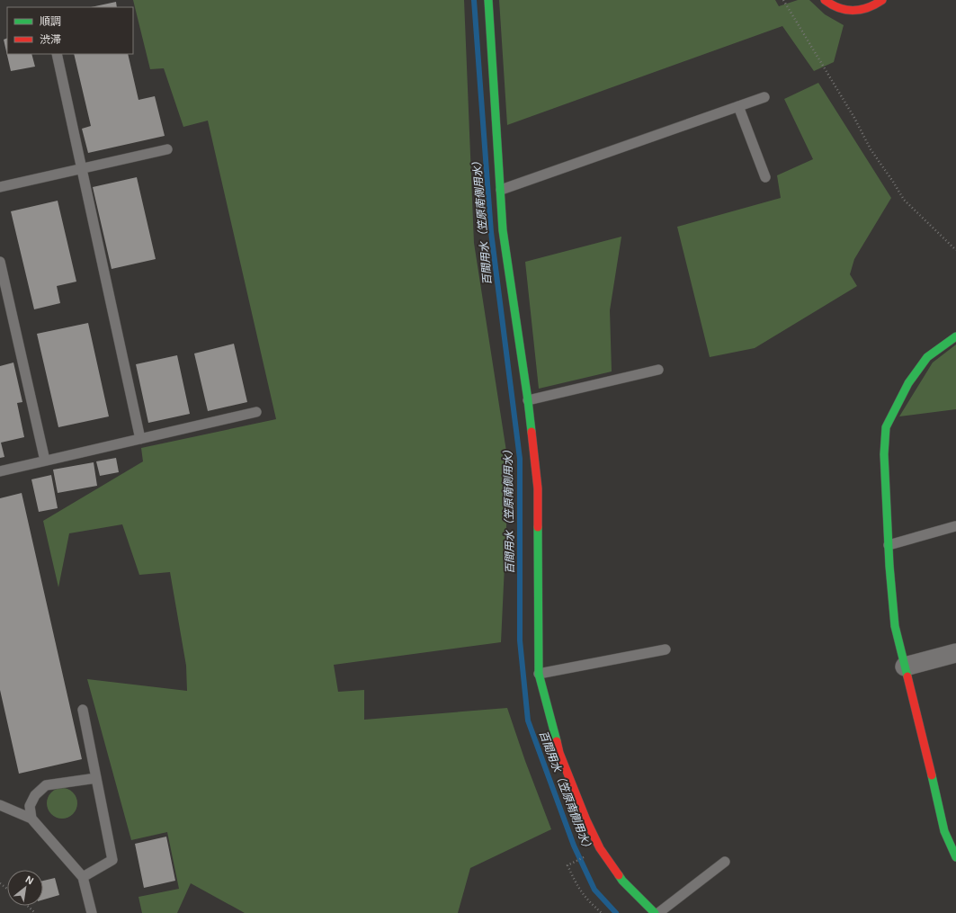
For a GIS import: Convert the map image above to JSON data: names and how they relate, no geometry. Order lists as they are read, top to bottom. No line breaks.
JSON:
{"water":["百間用水（笠原南側用水）"],"legend":["順調","渋滞"],"north":"top right"}
